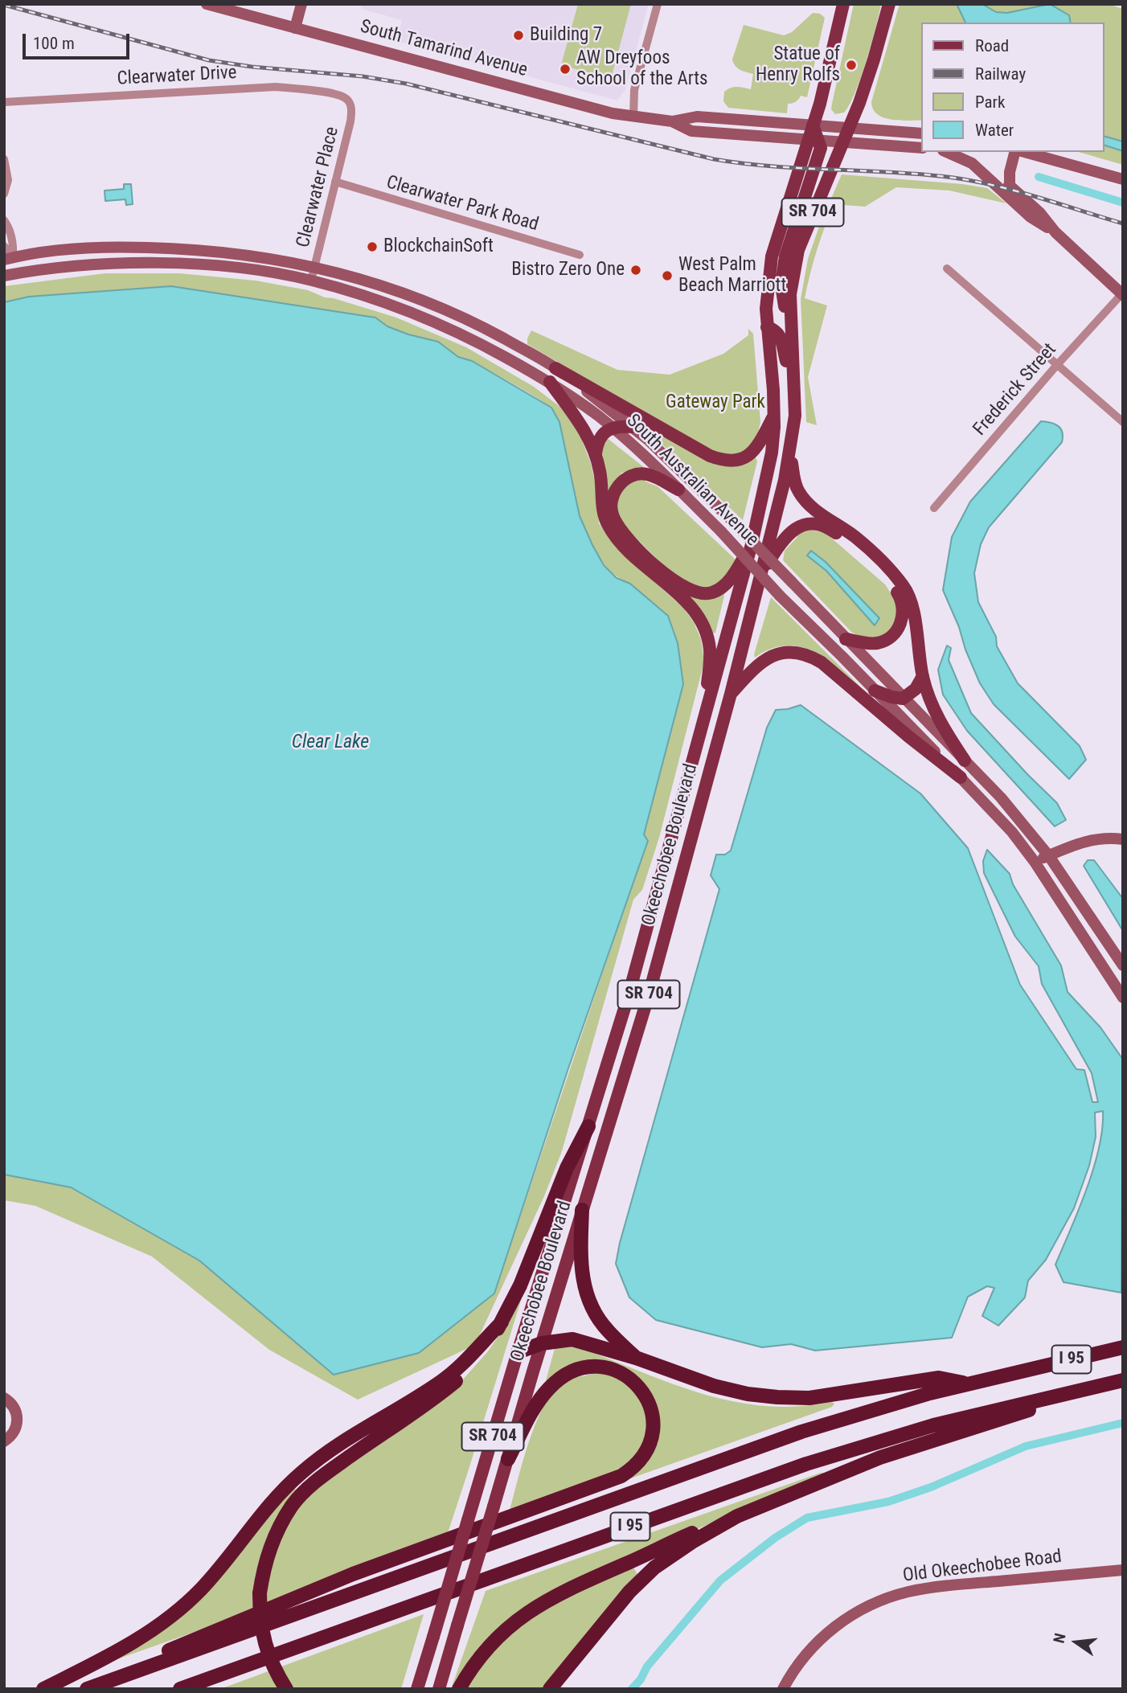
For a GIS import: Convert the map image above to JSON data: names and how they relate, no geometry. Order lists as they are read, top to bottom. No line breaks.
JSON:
{"streets":{"highway":["I 95"],"main road":["South Tamarind Avenue","SR 704","South Australian Avenue","Okeechobee Boulevard","Old Okeechobee Road"],"street":["Clearwater Drive","Clearwater Place","Clearwater Park Road","Frederick Street"]},"crossings":[["South Tamarind Avenue","Okeechobee Boulevard"],["Clearwater Drive","Clearwater Place"],["Clearwater Place","Clearwater Park Road"],["Clearwater Place","South Australian Avenue"]],"water":["Clear Lake"],"parks":["Gateway Park"],"places":["Building 7","Statue of Henry Rolfs","AW Dreyfoos School of the Arts","BlockchainSoft","Bistro Zero One","West Palm Beach Marriott"],"legend":["Road","Railway","Park","Water"],"scale_bar":"100 m","north":"left"}
